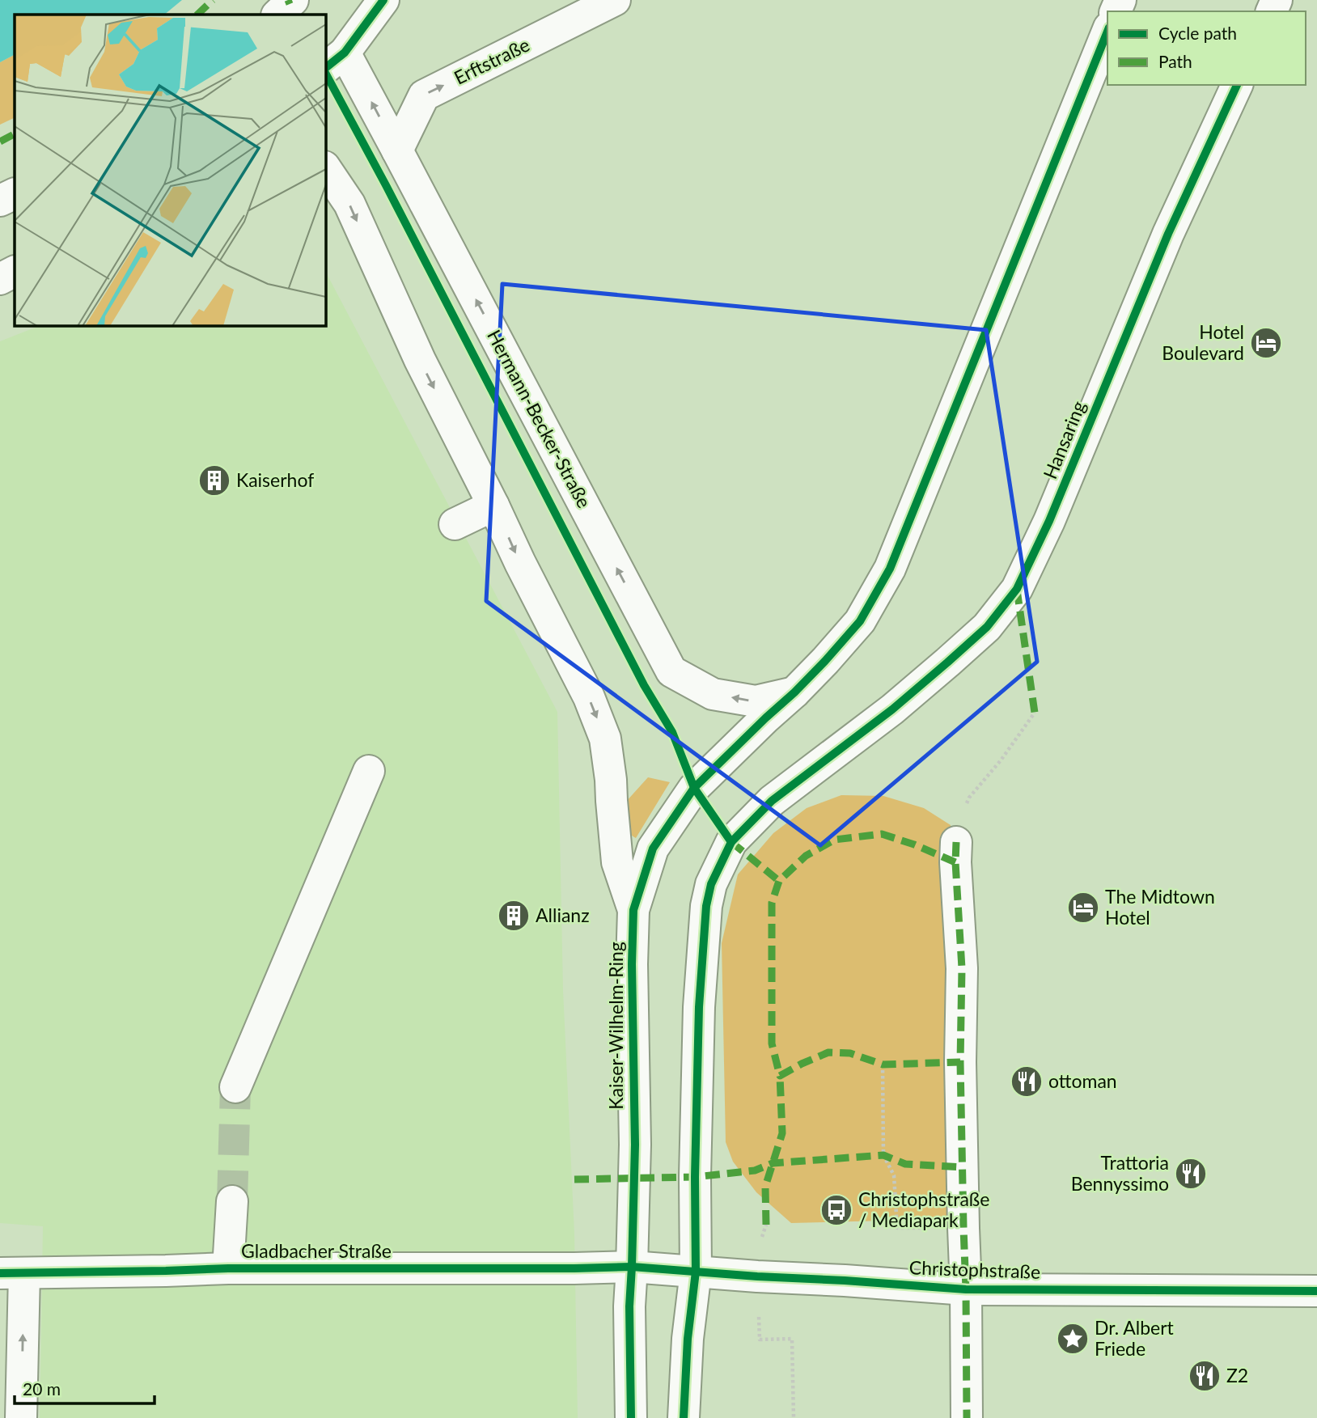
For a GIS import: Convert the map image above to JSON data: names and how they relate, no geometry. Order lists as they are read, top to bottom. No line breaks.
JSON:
{"streets":{"street":["Erftstraße","Hermann-Becker-Straße","Hansaring","Kaiser-Wilhelm-Ring","Gladbacher Straße","Christophstraße"]},"crossings":[["Erftstraße","Hermann-Becker-Straße"],["Hermann-Becker-Straße","Kaiser-Wilhelm-Ring"],["Hansaring","Christophstraße"],["Kaiser-Wilhelm-Ring","Gladbacher Straße"],["Kaiser-Wilhelm-Ring","Christophstraße"],["Gladbacher Straße","Christophstraße"]],"one_way":["Erftstraße"],"places":{"hotel":["Hotel Boulevard","The Midtown Hotel"],"building":["Kaiserhof","Allianz"],"restaurant":["ottoman","Trattoria Bennyssimo","Z2"],"bus stop":["Christophstraße / Mediapark"],"place":["Dr. Albert Friede"]},"legend":["Cycle path","Path"],"scale_bar":"20 m"}
